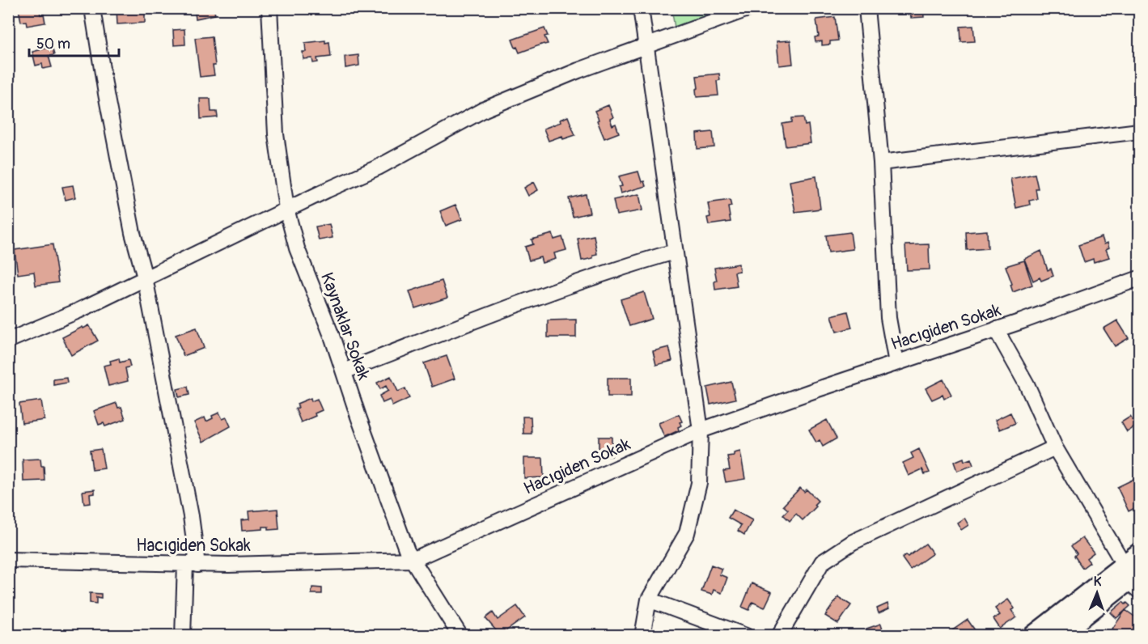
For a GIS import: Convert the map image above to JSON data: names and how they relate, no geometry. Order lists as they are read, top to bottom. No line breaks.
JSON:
{"streets":{"street":["Kaynaklar Sokak","Hacıgiden Sokak"]},"crossings":[["Kaynaklar Sokak","Hacıgiden Sokak"]],"scale_bar":"50 m","north":"top"}
